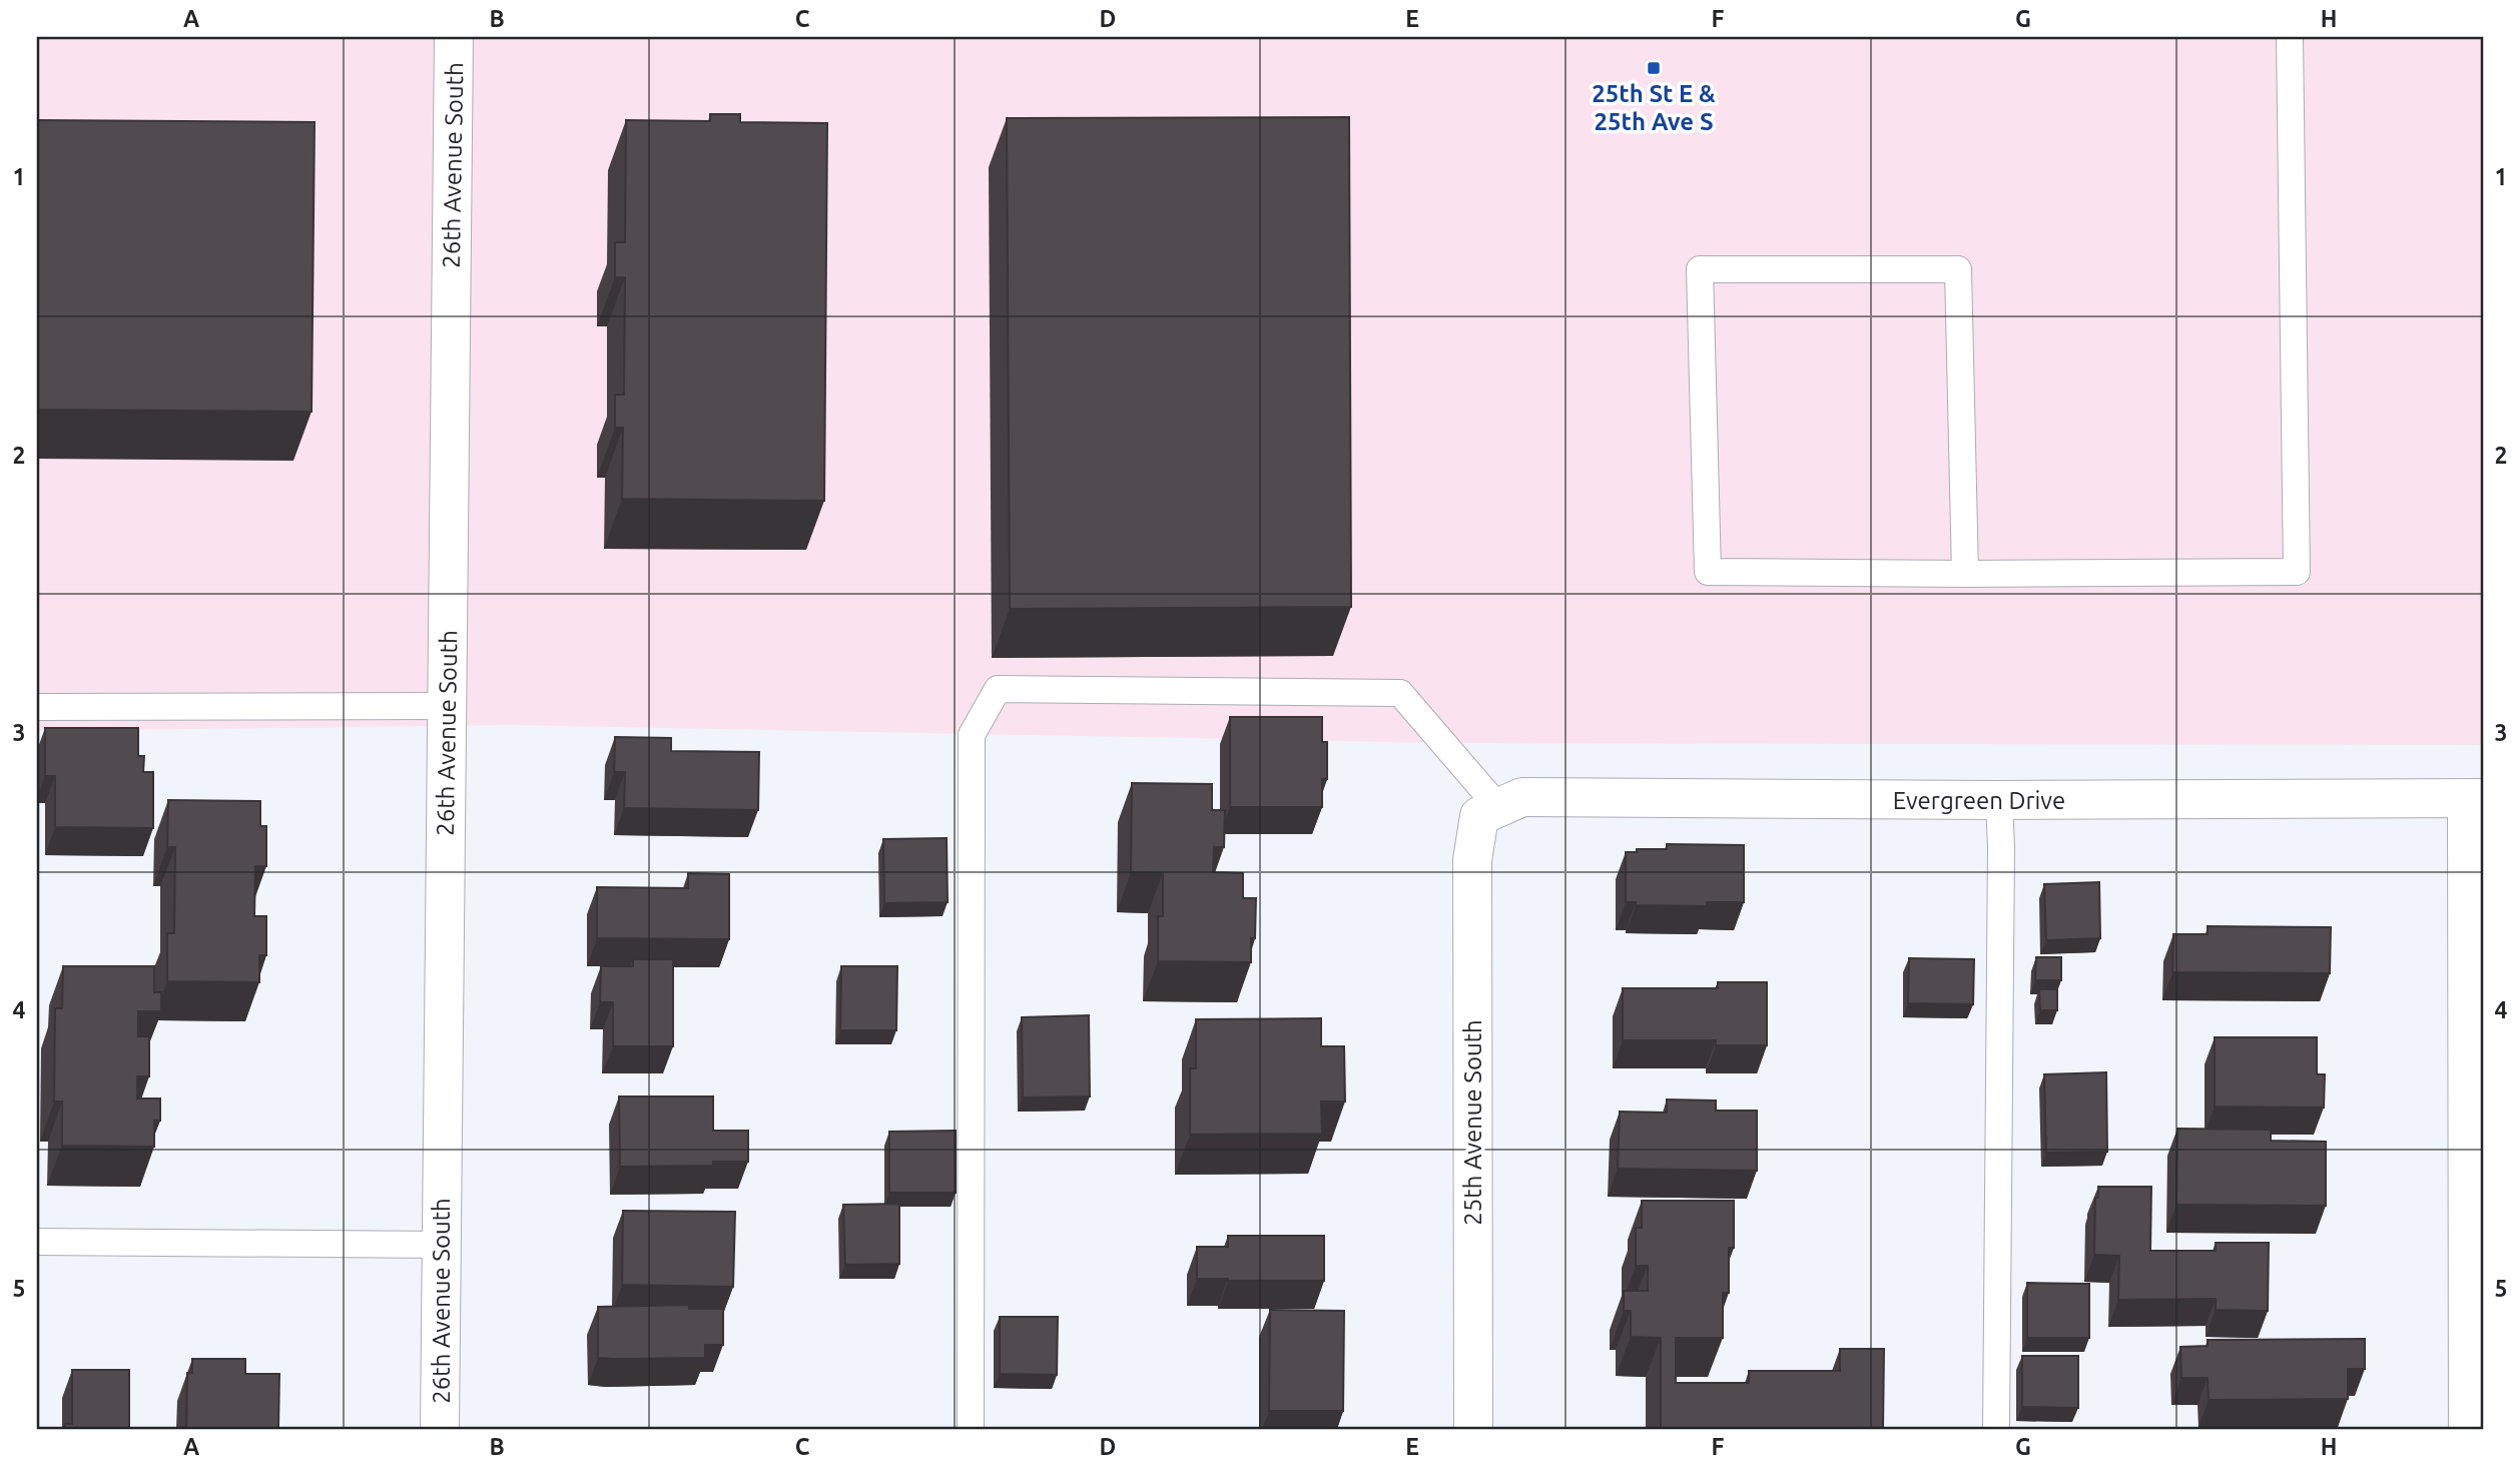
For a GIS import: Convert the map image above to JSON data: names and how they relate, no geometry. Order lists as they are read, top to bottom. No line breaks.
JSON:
{"streets":{"street":["26th Avenue South","Evergreen Drive","25th Avenue South"]},"crossings":[["Evergreen Drive","25th Avenue South"]],"places":{"transit":["25th St E & 25th Ave S"]},"grid":{"columns":["A","B","C","D","E","F","G","H"],"rows":["1","2","3","4","5"]}}
